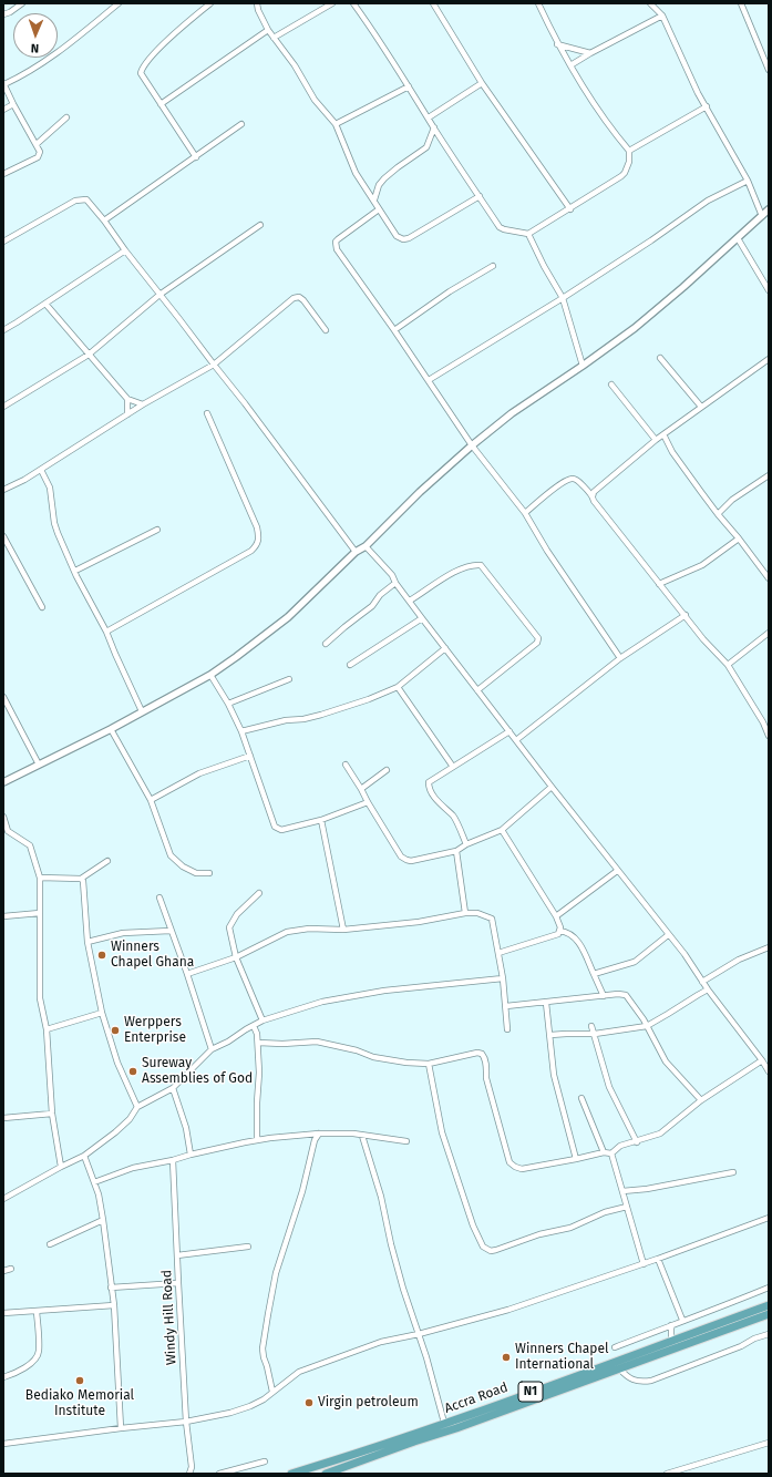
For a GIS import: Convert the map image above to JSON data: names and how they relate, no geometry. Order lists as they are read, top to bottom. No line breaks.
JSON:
{"streets":{"highway":["N1","Accra Road"],"street":["Windy Hill Road"]},"places":["Winners Chapel Ghana","Werppers Enterprise","Sureway Assemblies of God","Winners Chapel International","Bediako Memorial Institute","Virgin petroleum"],"north":"bottom"}
